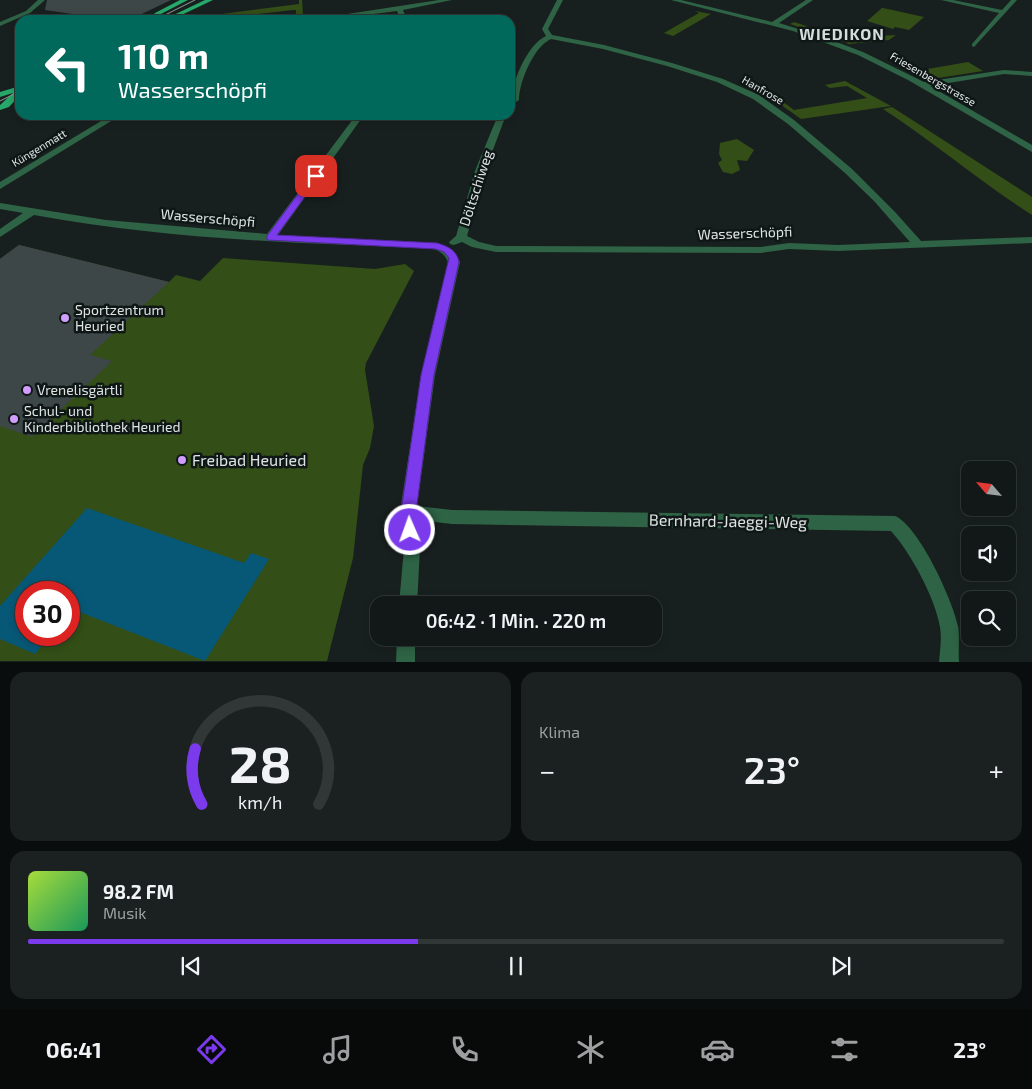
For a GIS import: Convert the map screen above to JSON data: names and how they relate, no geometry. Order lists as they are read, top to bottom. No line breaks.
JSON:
{"streets":{"street":["Friesenbergstrasse","Hanfrose","Küngenmatt","Döltschiweg","Wasserschöpfi","Bernhard-Jaeggi-Weg"]},"crossings":[["Hanfrose","Wasserschöpfi"],["Döltschiweg","Wasserschöpfi"]],"districts":["WIEDIKON"],"places":["Sportzentrum Heuried","Vrenelisgärtli","Schul- und Kinderbibliothek Heuried","Freibad Heuried"],"north":"top left","page":{"turn":["110 m","Wasserschöpfi"],"limit":"30","trip":"06:42 · 1 Min. · 220 m","tile":"Klima","heat":["−","23°","+"],"song":["98.2 FM","Musik"],"tabs":["06:41","23°"],"gauge":["28","km/h"]}}
